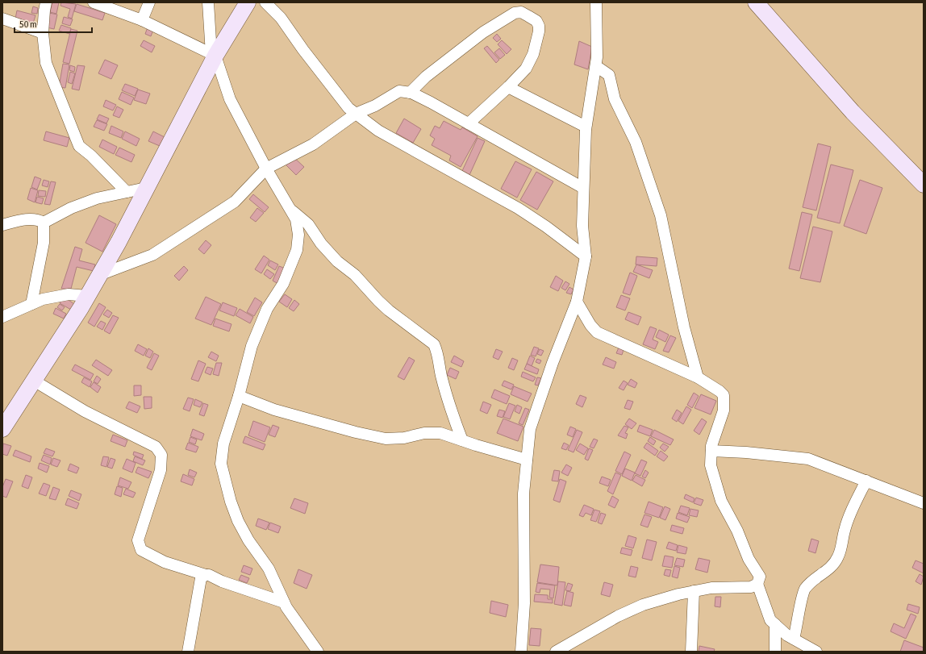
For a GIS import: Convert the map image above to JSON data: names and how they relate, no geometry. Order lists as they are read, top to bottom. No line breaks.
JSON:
{"scale_bar":"50 m"}
